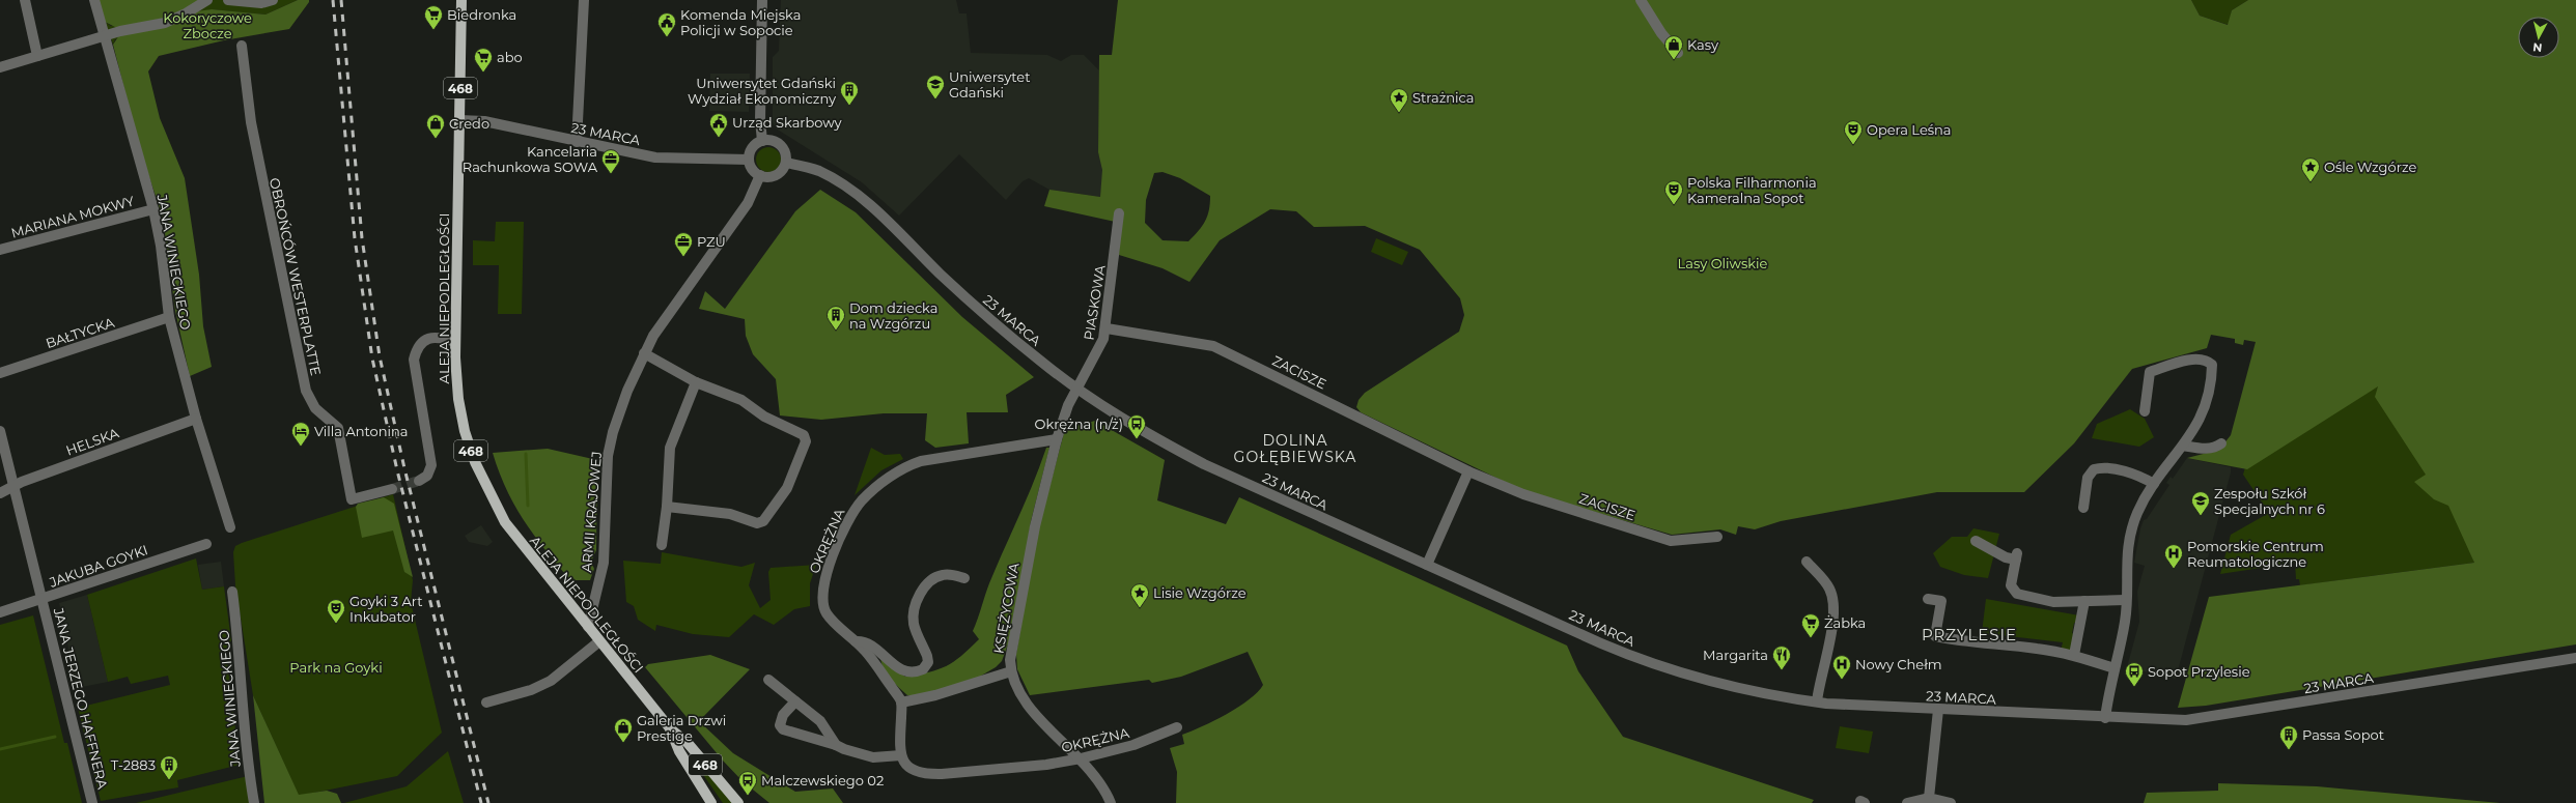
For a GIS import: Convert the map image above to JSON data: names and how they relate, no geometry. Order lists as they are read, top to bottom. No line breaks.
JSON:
{"streets":{"main road":["468","ALEJA NIEPODLEGŁOŚCI"],"street":["23 MARCA","MARIANA MOKWY","JANA WINIECKIEGO","OBROŃCÓW WESTERPLATTE","PIASKOWA","BAŁTYCKA","ZACISZE","HELSKA","ARMII KRAJOWEJ","OKRĘŻNA","JAKUBA GOYKI","KSIĘŻYCOWA","JANA JERZEGO HAFFNERA"]},"crossings":[["23 MARCA","ALEJA NIEPODLEGŁOŚCI"],["23 MARCA","PIASKOWA"],["23 MARCA","ARMII KRAJOWEJ"],["23 MARCA","KSIĘŻYCOWA"],["MARIANA MOKWY","JANA WINIECKIEGO"],["JANA WINIECKIEGO","BAŁTYCKA"],["JANA WINIECKIEGO","HELSKA"],["ALEJA NIEPODLEGŁOŚCI","ARMII KRAJOWEJ"],["PIASKOWA","ZACISZE"],["PIASKOWA","KSIĘŻYCOWA"],["HELSKA","JANA JERZEGO HAFFNERA"],["OKRĘŻNA","KSIĘŻYCOWA"],["JAKUBA GOYKI","JANA JERZEGO HAFFNERA"]],"districts":["DOLINA GOŁĘBIEWSKA","PRZYLESIE"],"parks":["Kokoryczowe Zbocze","Lasy Oliwskie","Park na Goyki"],"places":{"supermarket":["Biedronka","abo","Żabka"],"public building":["Komenda Miejska Policji w Sopocie","Urząd Skarbowy"],"shop":["Kasy","Credo","Galeria Drzwi Prestige"],"school or university":["Uniwersytet Gdański","Zespołu Szkół Specjalnych nr 6"],"building":["Uniwersytet Gdański Wydział Ekonomiczny","Dom dziecka na Wzgórzu","Passa Sopot","T-2883"],"place":["Strażnica","Ośle Wzgórze","Lisie Wzgórze"],"theatre":["Opera Leśna","Polska Filharmonia Kameralna Sopot","Goyki 3 Art Inkubator"],"office":["Kancelaria Rachunkowa SOWA","PZU"],"bus stop":["Okrężna (n/ż)","Sopot Przylesie","Malczewskiego 02"],"hotel":["Villa Antonina"],"hospital":["Pomorskie Centrum Reumatologiczne","Nowy Chełm"],"restaurant":["Margarita"]},"north":"bottom"}
